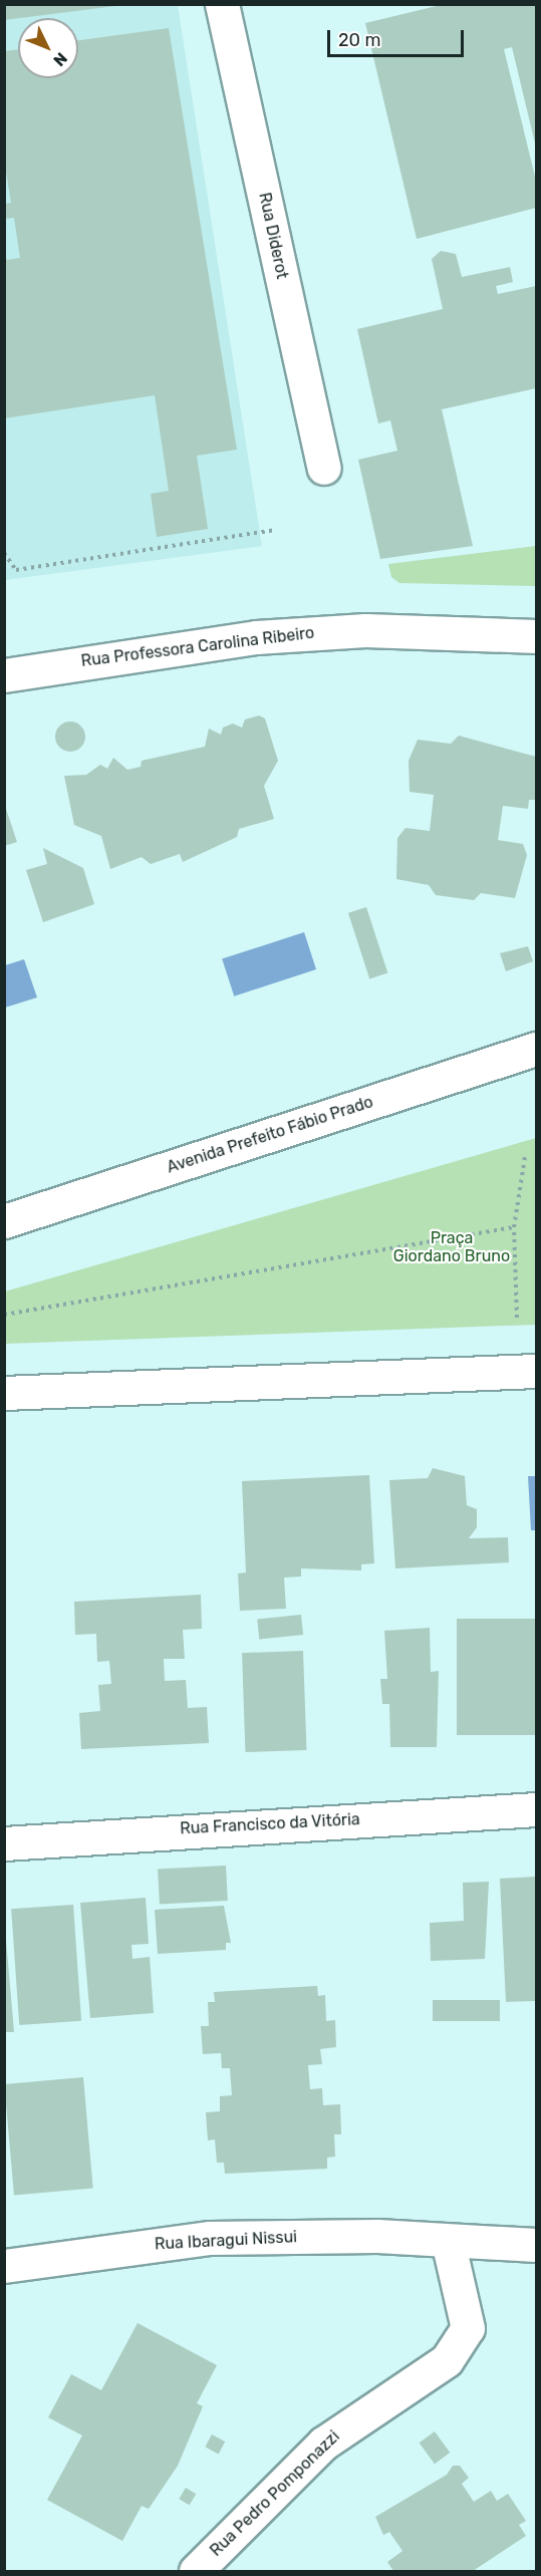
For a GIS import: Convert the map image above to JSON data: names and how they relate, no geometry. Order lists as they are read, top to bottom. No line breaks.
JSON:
{"streets":{"street":["Rua Diderot","Rua Professora Carolina Ribeiro","Avenida Prefeito Fábio Prado","Rua Francisco da Vitória","Rua Ibaragui Nissui","Rua Pedro Pomponazzi"]},"crossings":[["Rua Ibaragui Nissui","Rua Pedro Pomponazzi"]],"parks":["Praça Giordano Bruno"],"scale_bar":"20 m","north":"bottom right"}
